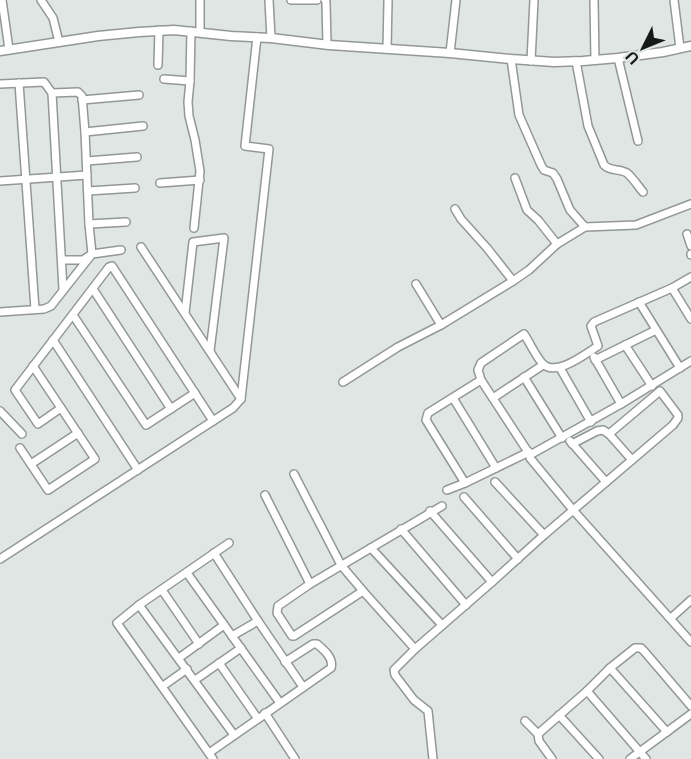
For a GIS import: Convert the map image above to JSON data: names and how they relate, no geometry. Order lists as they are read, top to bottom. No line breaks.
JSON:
{"north":"bottom left"}
